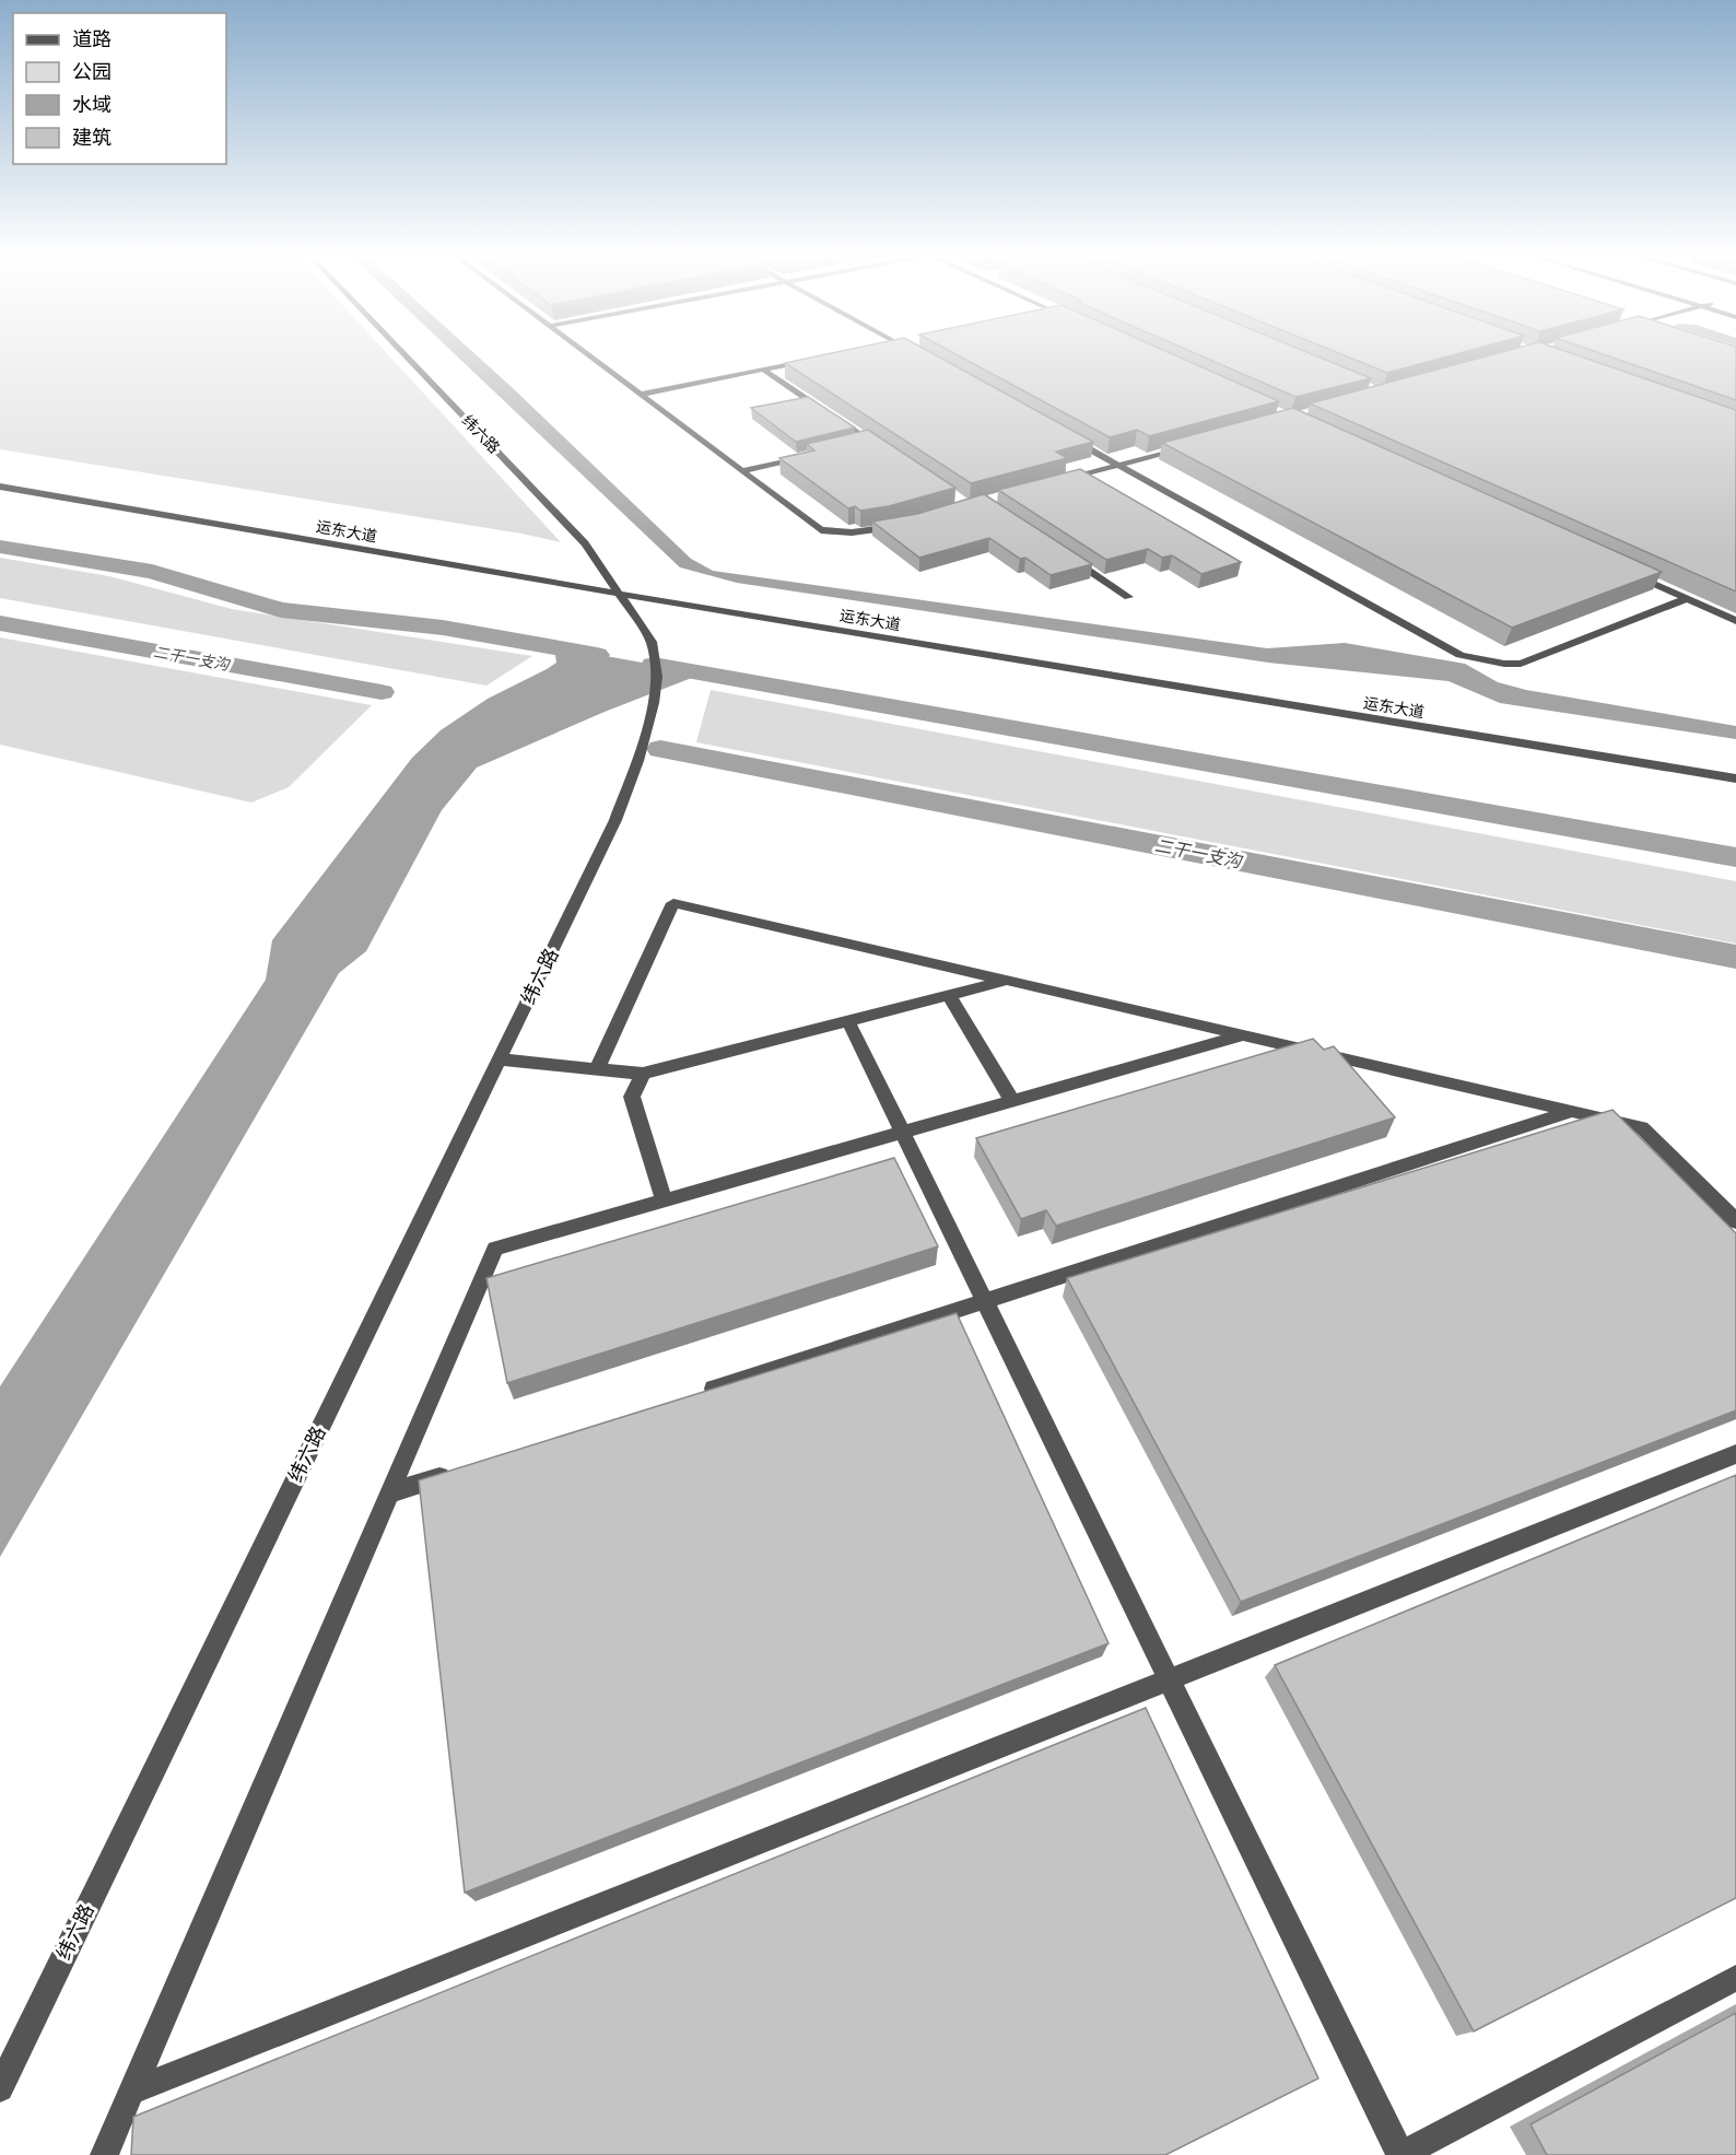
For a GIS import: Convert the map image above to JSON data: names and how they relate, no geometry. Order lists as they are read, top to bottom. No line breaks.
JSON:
{"streets":{"street":["纬六路","运东大道"]},"crossings":[["纬六路","运东大道"]],"water":["二干一支沟"],"legend":["道路","公园","水域","建筑"]}
